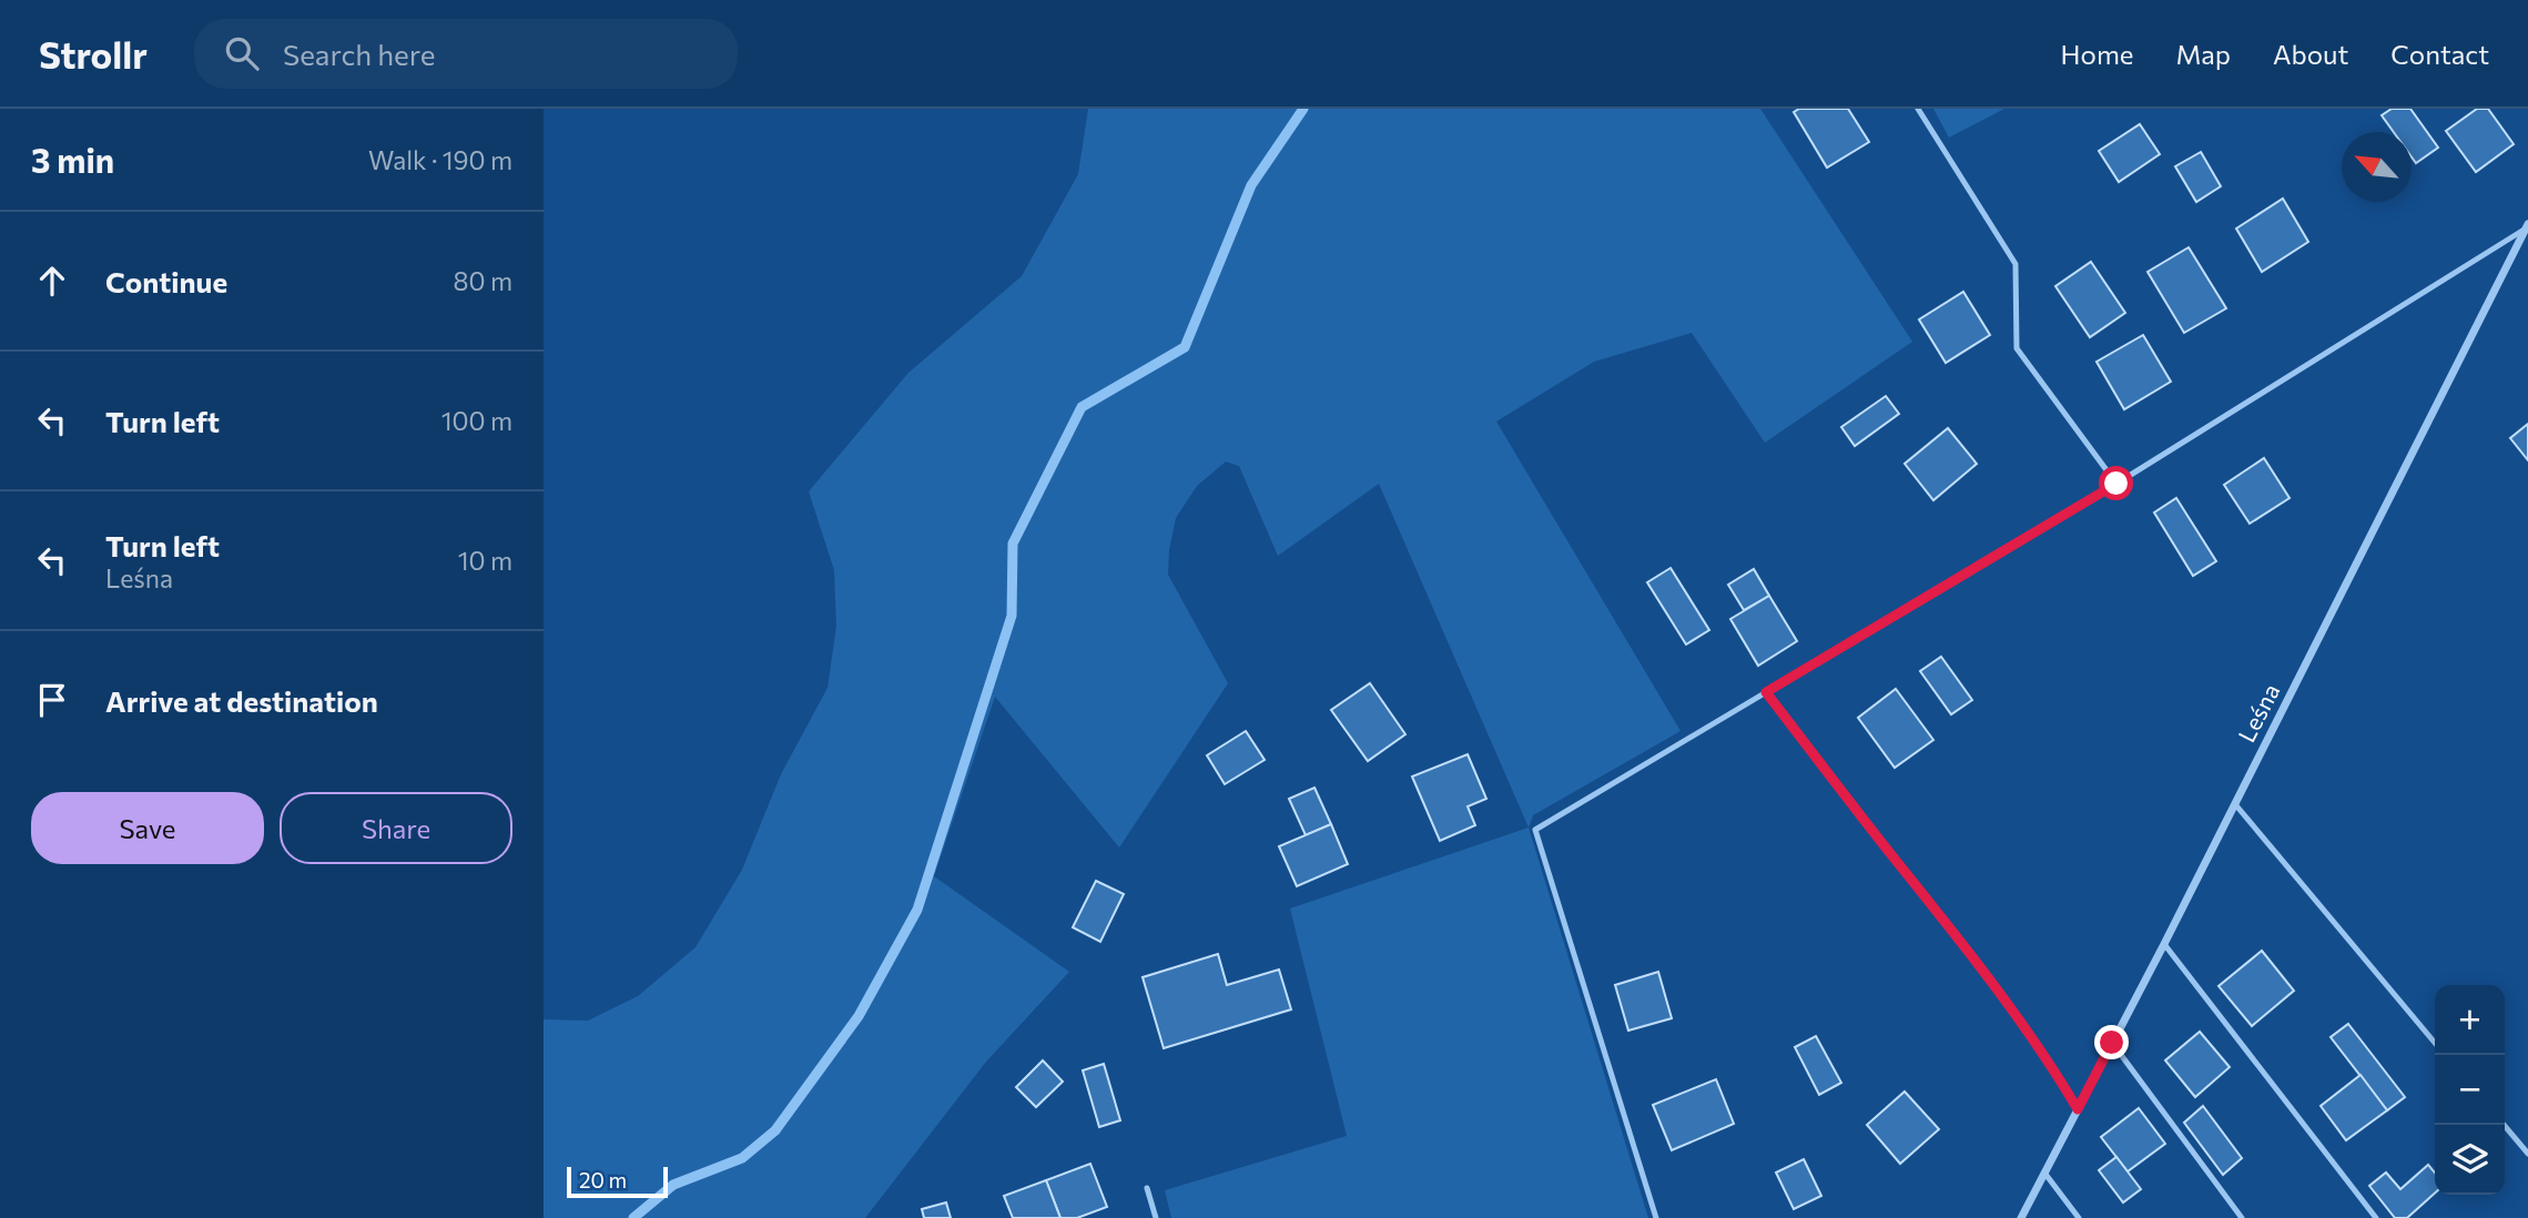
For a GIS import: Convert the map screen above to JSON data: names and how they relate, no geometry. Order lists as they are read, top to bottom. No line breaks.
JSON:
{"streets":{"street":["Leśna"]},"scale_bar":"20 m","north":"top left","page":{"header":"Strollr","search":"Search here","nav":["Home","Map","About","Contact"],"heading":["3 min","Walk · 190 m"],"list":[["Continue","80 m"],["Turn left","100 m"],["Turn left","Leśna","10 m"],"Arrive at destination"],"buttons":["Save","Share"],"map_buttons":["+","−"],"scale":"20 m"}}
